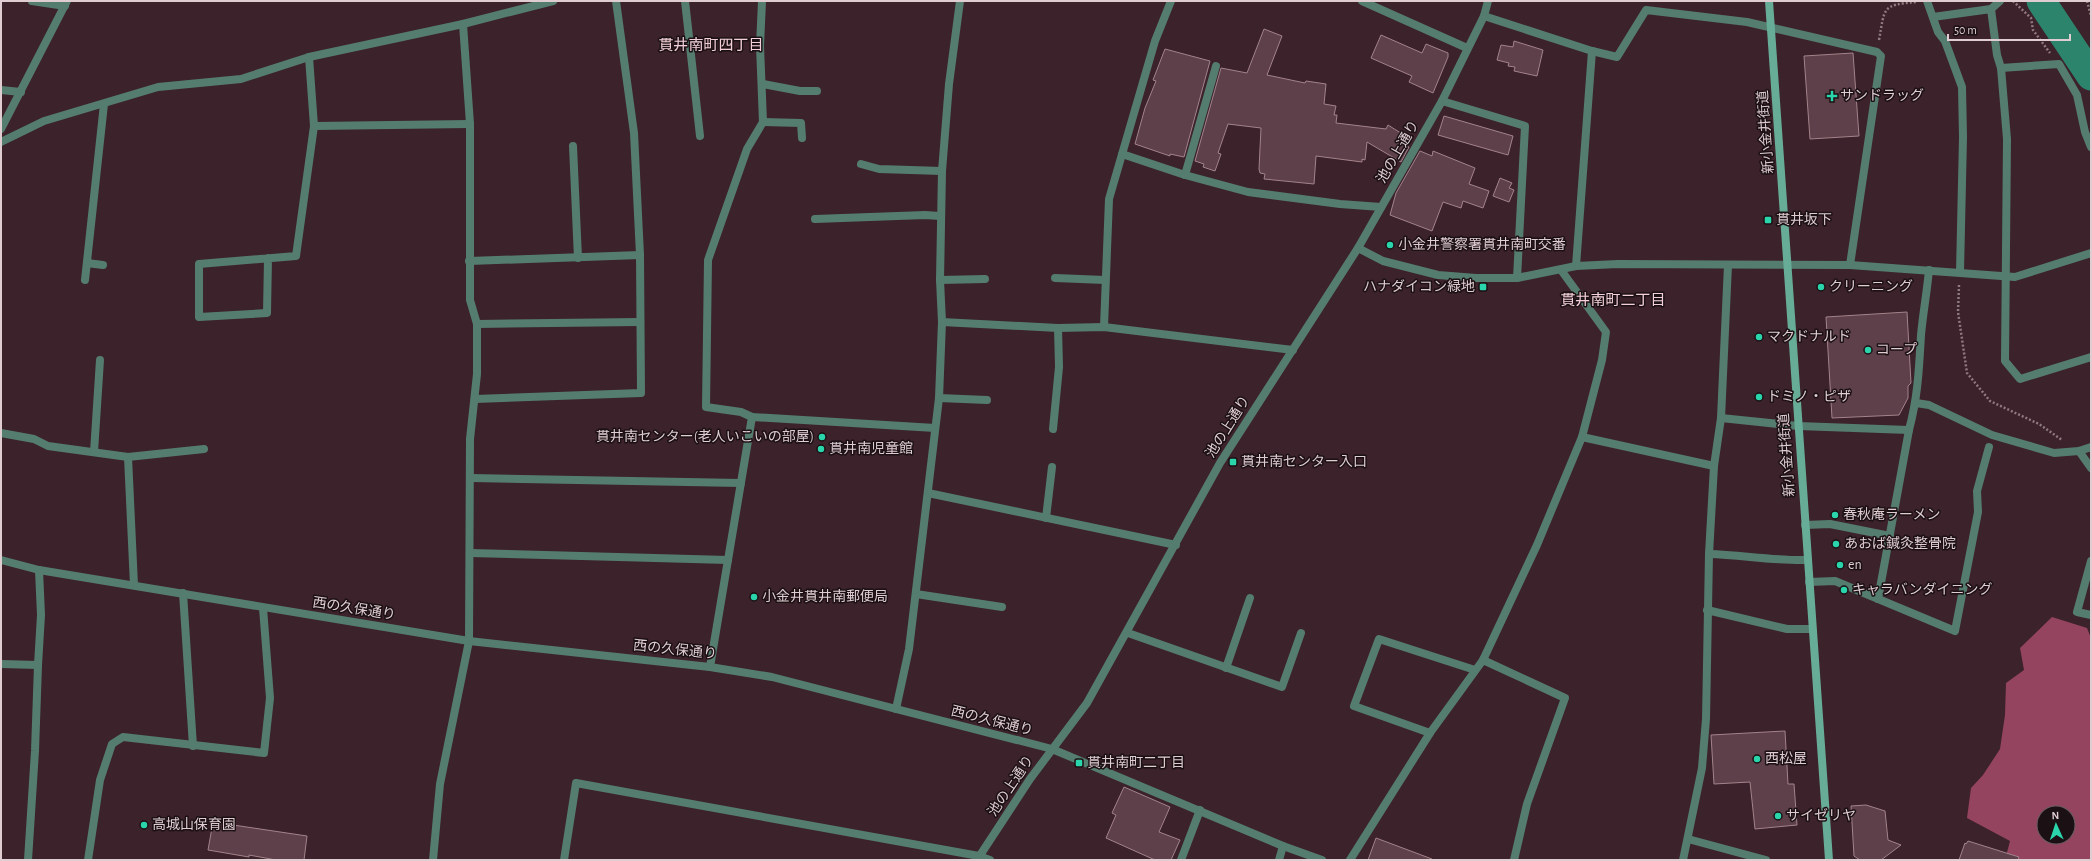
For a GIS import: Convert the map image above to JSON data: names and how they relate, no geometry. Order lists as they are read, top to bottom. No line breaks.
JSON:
{"streets":{"main road":["新小金井街道"],"street":["池の上通り","西の久保通り"]},"crossings":[["池の上通り","西の久保通り"]],"districts":["貫井南町四丁目","貫井南町二丁目"],"places":{"health":["サンドラッグ"],"transit":["貫井坂下","ハナダイコン緑地","貫井南センター入口","貫井南町二丁目"],"other":["小金井警察署貫井南町交番","クリーニング","マクドナルド","コープ","ドミノ・ピザ","貫井南センター(老人いこいの部屋)","貫井南児童館","春秋庵ラーメン","あおば鍼灸整骨院","en","キャラバンダイニング","小金井貫井南郵便局","西松屋","サイゼリヤ","高城山保育園"]},"scale_bar":"50 m","north":"top"}
